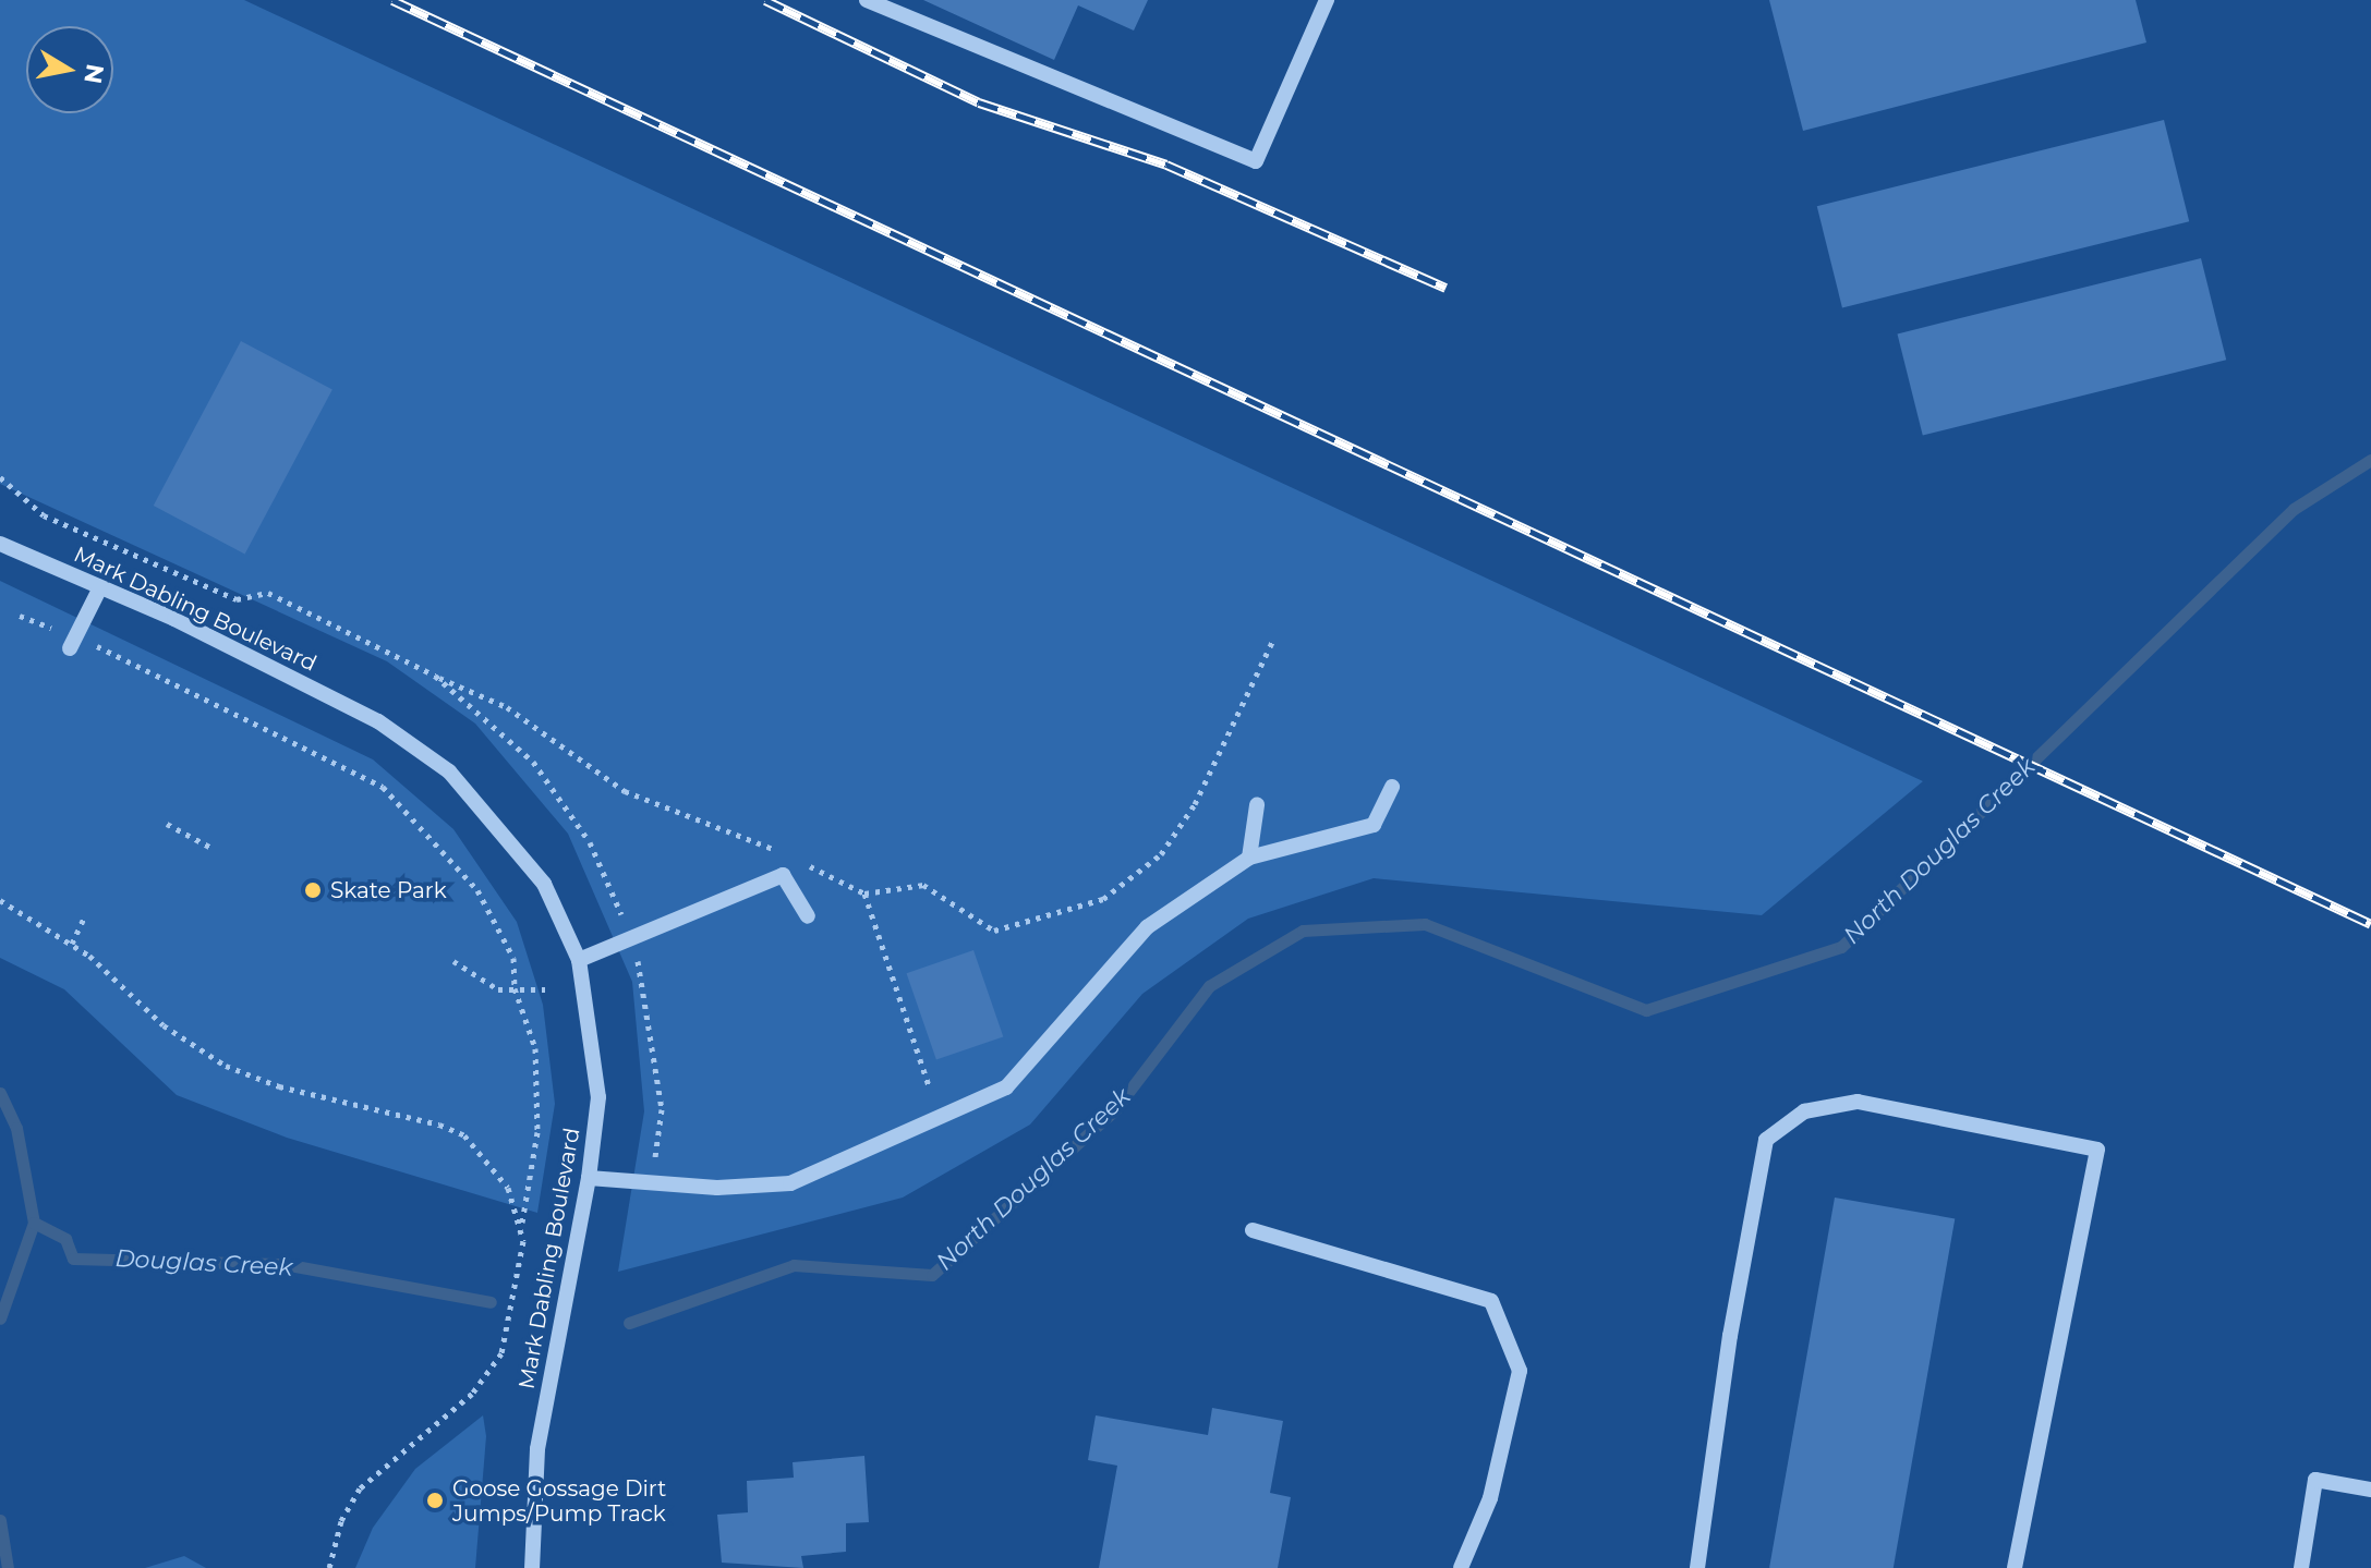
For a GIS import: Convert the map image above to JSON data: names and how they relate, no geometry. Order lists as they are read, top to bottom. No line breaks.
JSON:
{"streets":{"street":["Mark Dabling Boulevard"]},"water":["North Douglas Creek","Douglas Creek"],"places":["Skate Park","Goose Gossage Dirt Jumps/Pump Track"],"north":"right"}
